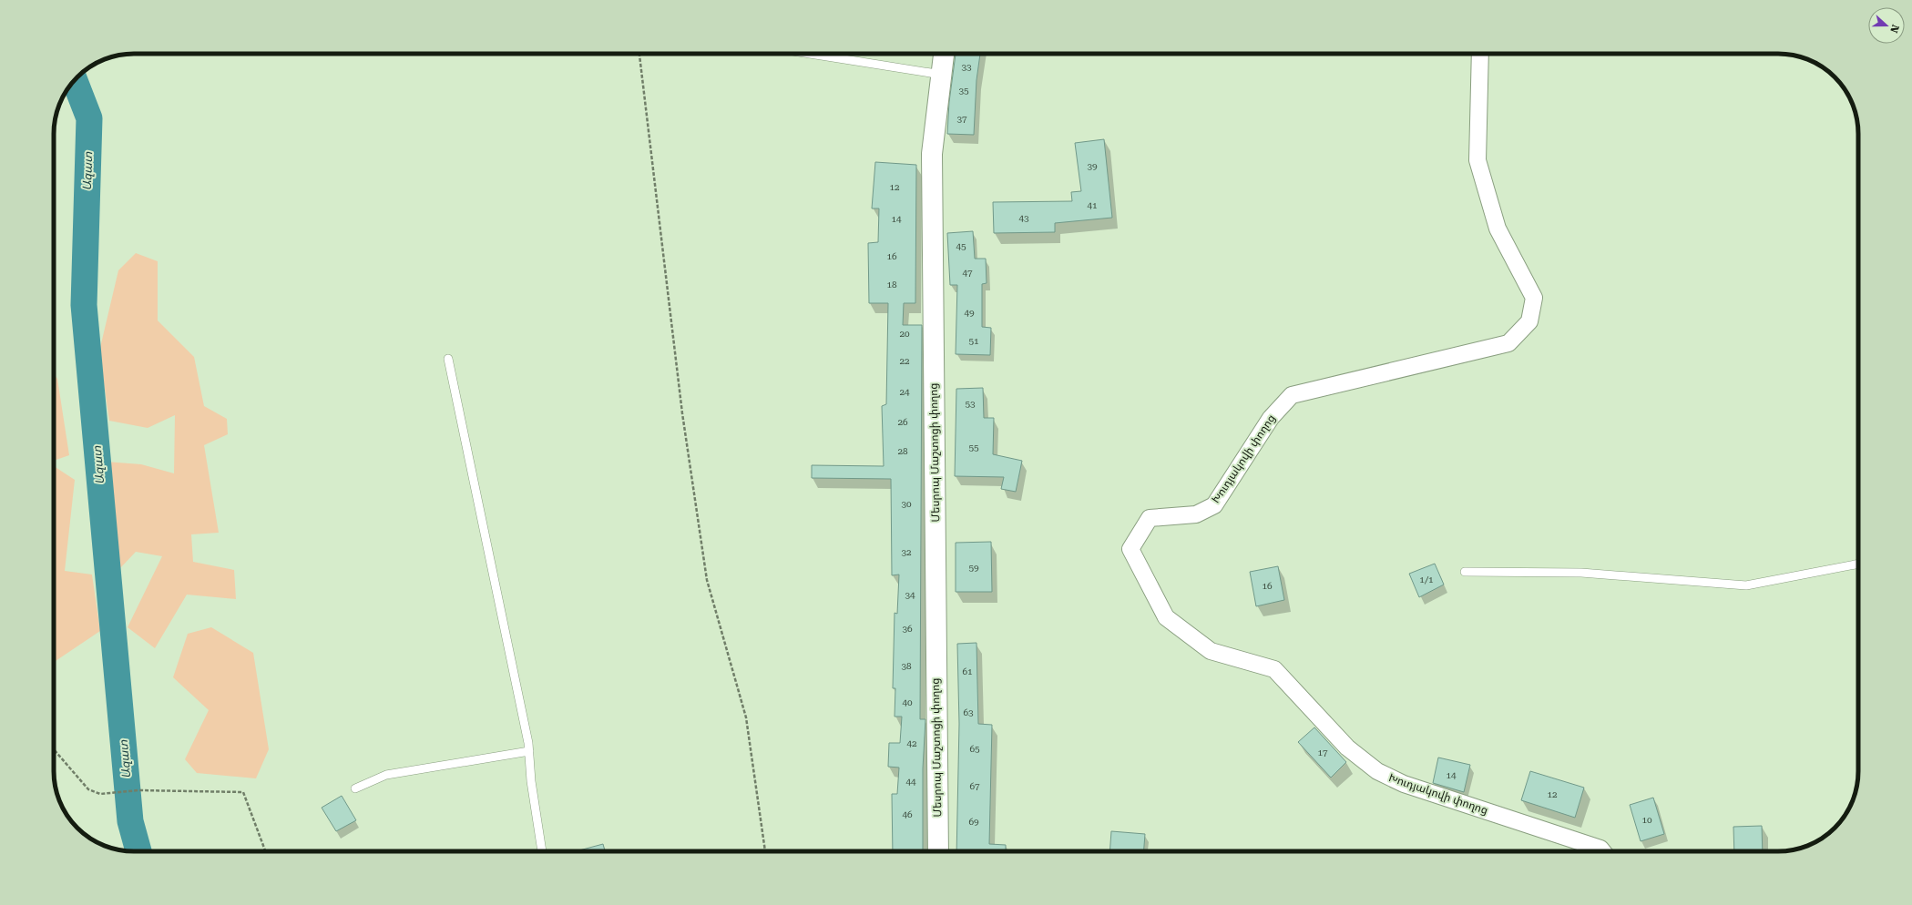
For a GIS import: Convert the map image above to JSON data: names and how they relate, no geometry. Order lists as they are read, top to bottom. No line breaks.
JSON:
{"streets":{"street":["Մեսրոպ Մաշտոցի փողոց","Խուդյակովի փողոց"]},"water":["Ազատ"],"house_numbers":["33","35","37","39","12","41","43","14","45","16","47","18","49","20","51","22","24","53","26","55","28","30","32","59","1/1","16","34","36","38","61","40","63","42","65","17","14","44","67","12","46","10","69"],"north":"right"}
